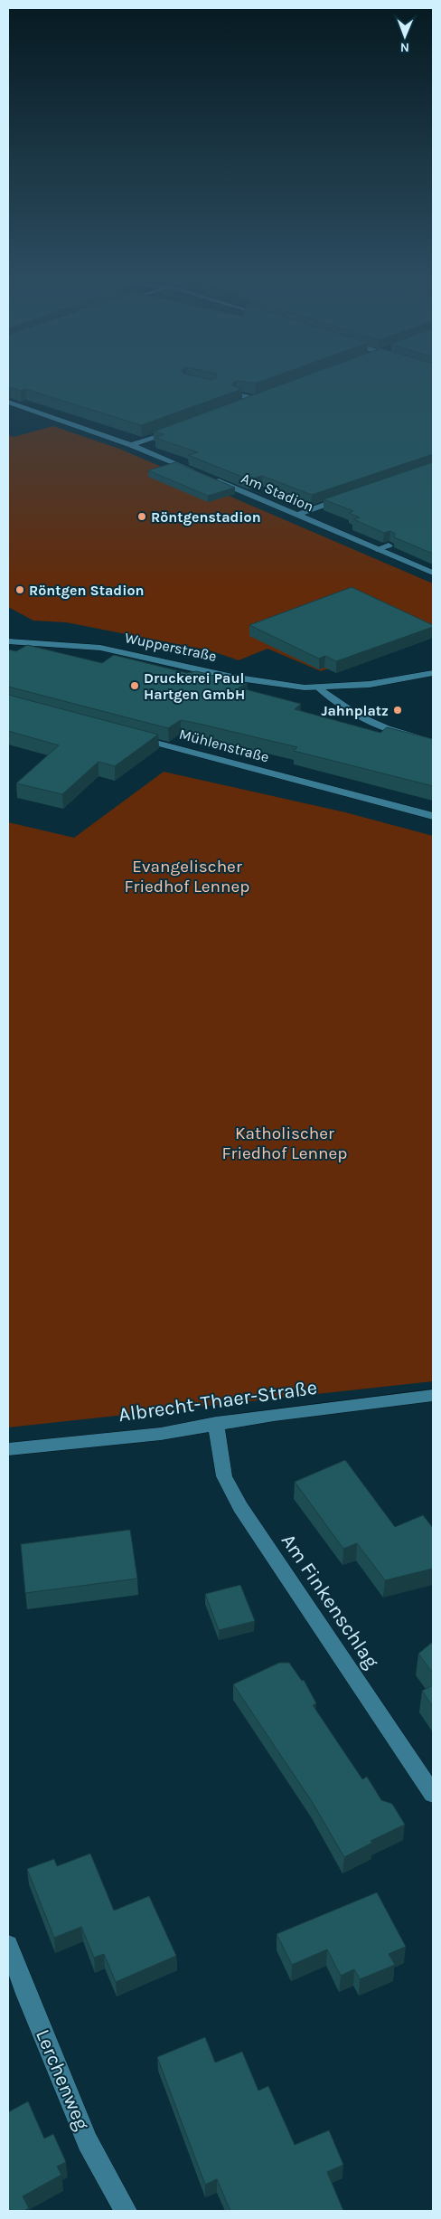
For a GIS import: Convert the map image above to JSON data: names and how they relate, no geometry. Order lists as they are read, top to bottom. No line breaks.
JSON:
{"streets":{"street":["Am Stadion","Wupperstraße","Mühlenstraße","Albrecht-Thaer-Straße","Am Finkenschlag","Lerchenweg"]},"crossings":[["Albrecht-Thaer-Straße","Am Finkenschlag"]],"parks":["Evangelischer Friedhof Lennep","Katholischer Friedhof Lennep"],"places":["Röntgenstadion","Röntgen Stadion","Druckerei Paul Hartgen GmbH","Jahnplatz"],"north":"bottom"}
